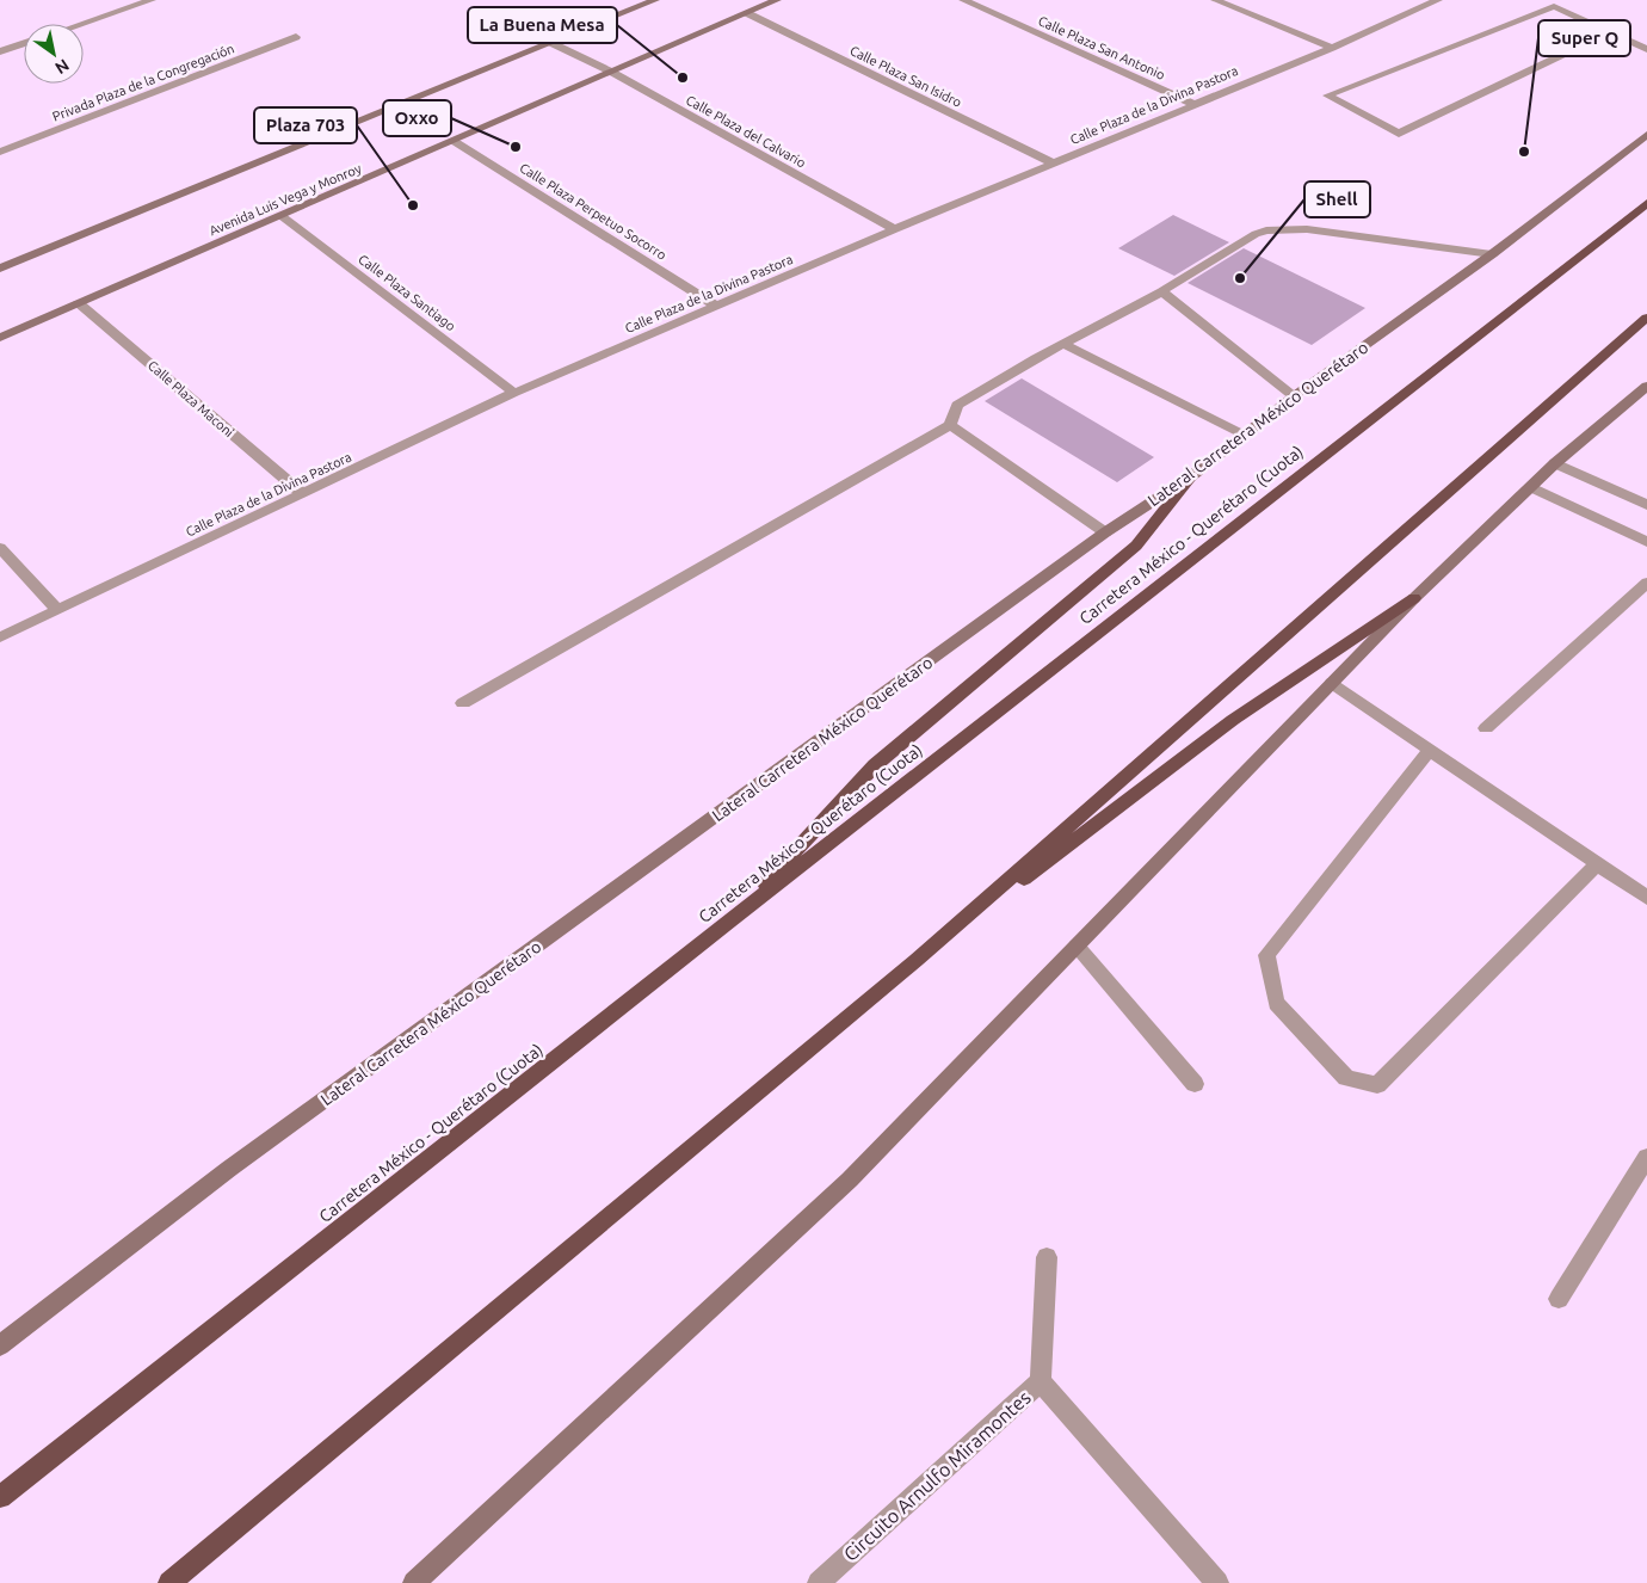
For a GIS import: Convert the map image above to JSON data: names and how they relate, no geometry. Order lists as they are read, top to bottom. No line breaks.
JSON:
{"streets":{"highway":["Carretera México - Querétaro (Cuota)"],"main road":["Avenida Luis Vega y Monroy","Lateral Carretera México Querétaro"],"street":["Calle Plaza San Antonio","Calle Plaza San Isidro","Privada Plaza de la Congregación","Calle Plaza de la Divina Pastora","Calle Plaza del Calvario","Calle Plaza Perpetuo Socorro","Calle Plaza Santiago","Calle Plaza Maconi","Circuito Arnulfo Miramontes"]},"crossings":[["Calle Plaza San Antonio","Calle Plaza de la Divina Pastora"],["Calle Plaza San Isidro","Calle Plaza de la Divina Pastora"],["Calle Plaza San Isidro","Avenida Luis Vega y Monroy"],["Calle Plaza de la Divina Pastora","Calle Plaza del Calvario"],["Calle Plaza de la Divina Pastora","Calle Plaza Perpetuo Socorro"],["Calle Plaza de la Divina Pastora","Calle Plaza Santiago"],["Calle Plaza de la Divina Pastora","Calle Plaza Maconi"],["Calle Plaza del Calvario","Avenida Luis Vega y Monroy"],["Avenida Luis Vega y Monroy","Calle Plaza Perpetuo Socorro"],["Avenida Luis Vega y Monroy","Calle Plaza Santiago"],["Avenida Luis Vega y Monroy","Calle Plaza Maconi"]],"places":["La Buena Mesa","Oxxo","Super Q","Plaza 703","Shell"],"north":"bottom right"}
